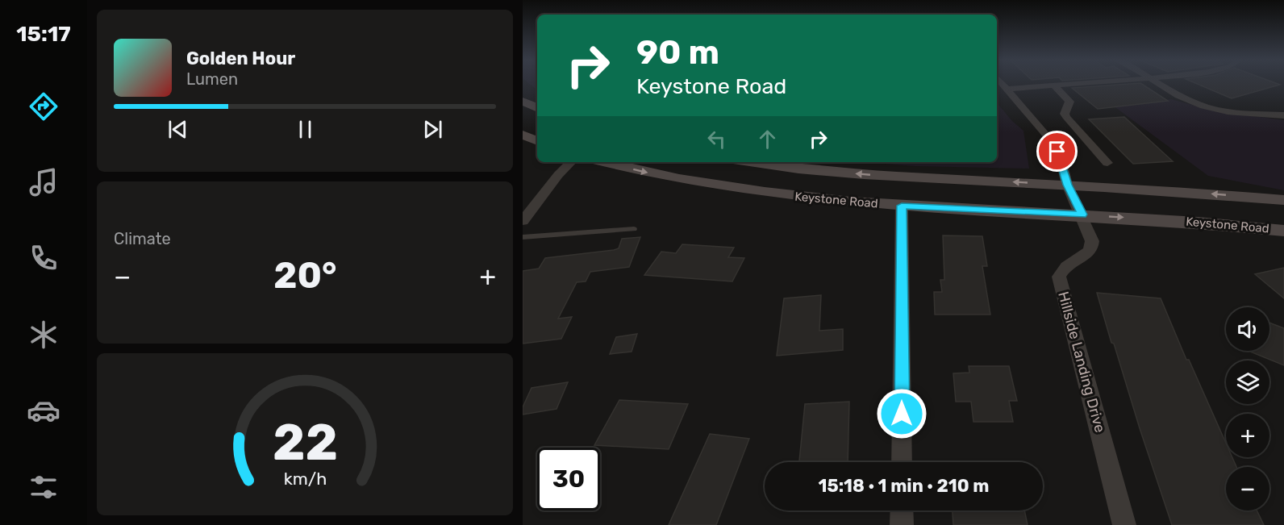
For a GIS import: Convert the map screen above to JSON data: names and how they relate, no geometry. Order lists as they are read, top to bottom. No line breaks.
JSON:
{"streets":{"main road":["Keystone Road"],"street":["Hillside Landing Drive"]},"crossings":[["Keystone Road","Hillside Landing Drive"]],"page":{"tabs":"15:17","turn":["90 m","Keystone Road"],"song":["Golden Hour","Lumen"],"tile":"Climate","heat":["−","20°","+"],"map_buttons":["+","−"],"limit":"30","trip":"15:18 · 1 min · 210 m","gauge":["22","km/h"]}}
